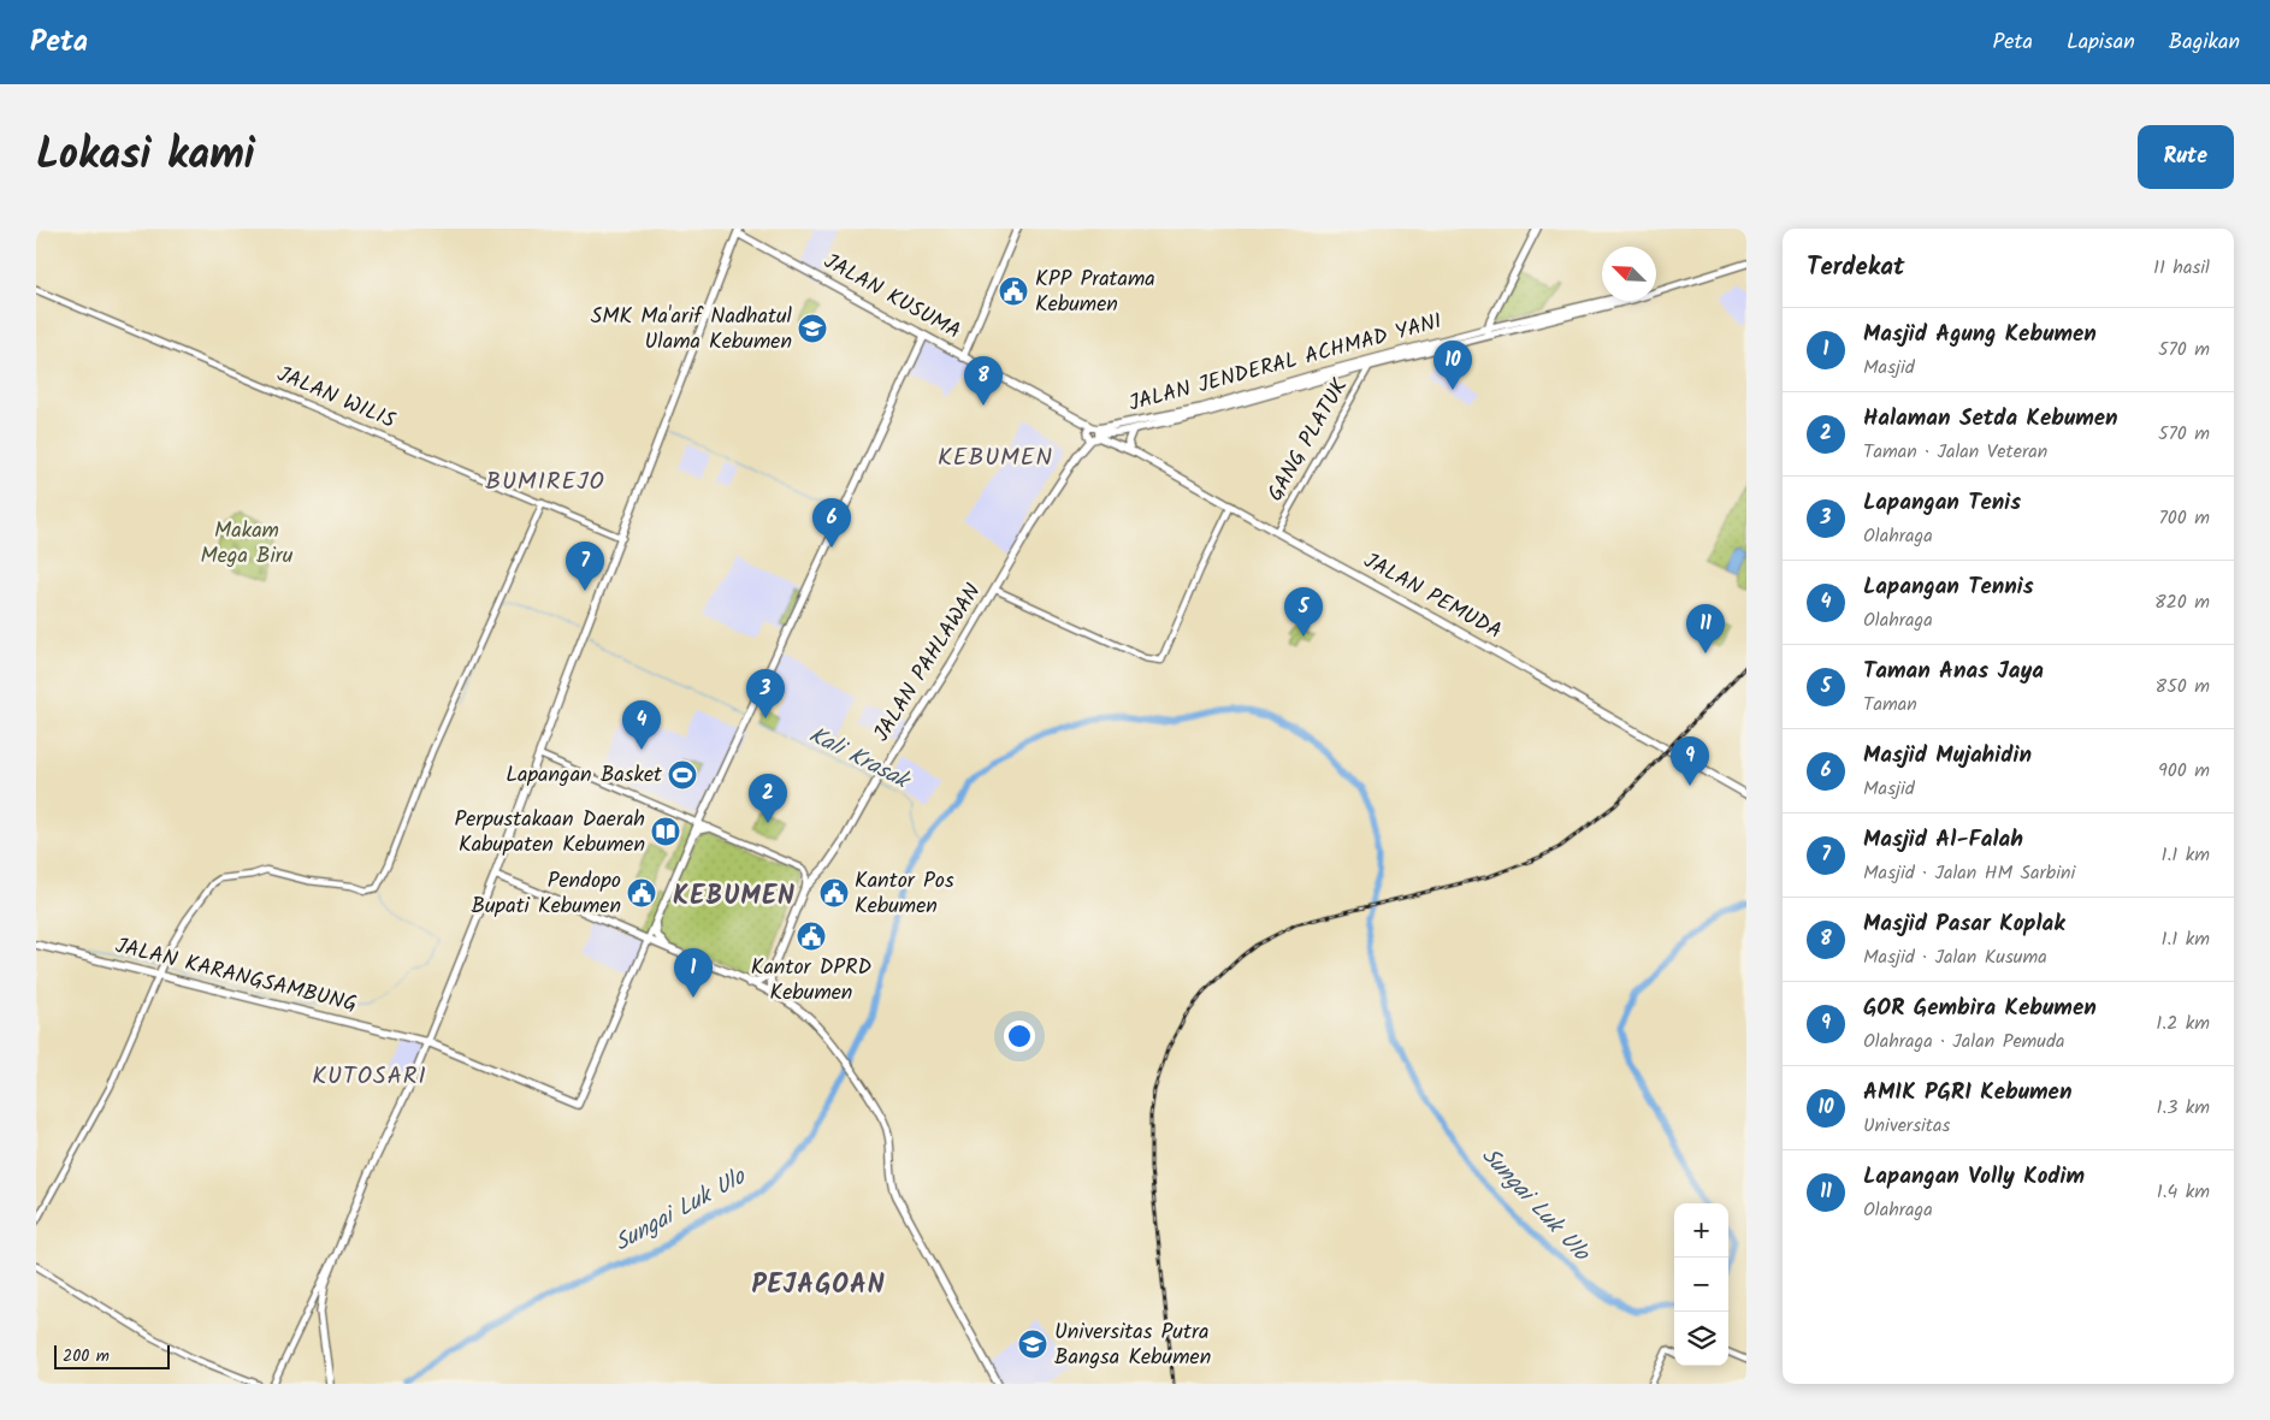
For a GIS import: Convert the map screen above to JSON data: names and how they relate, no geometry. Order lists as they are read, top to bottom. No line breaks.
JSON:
{"streets":{"main road":["JALAN KUSUMA","JALAN JENDERAL ACHMAD YANI","JALAN PEMUDA","JALAN PAHLAWAN","JALAN KARANGSAMBUNG"],"street":["JALAN WILIS","GANG PLATUK"]},"crossings":[["JALAN KUSUMA","JALAN JENDERAL ACHMAD YANI"],["JALAN KUSUMA","JALAN PEMUDA"],["JALAN KUSUMA","JALAN PAHLAWAN"],["JALAN JENDERAL ACHMAD YANI","GANG PLATUK"],["JALAN JENDERAL ACHMAD YANI","JALAN PEMUDA"],["JALAN JENDERAL ACHMAD YANI","JALAN PAHLAWAN"],["GANG PLATUK","JALAN PEMUDA"],["JALAN PEMUDA","JALAN PAHLAWAN"]],"districts":["KEBUMEN","BUMIREJO","KEBUMEN","KUTOSARI","PEJAGOAN"],"water":["Kali Krasak","Sungai Luk Ulo"],"parks":["Makam Mega Biru"],"places":{"public building":["KPP Pratama Kebumen","Pendopo Bupati Kebumen","Kantor Pos Kebumen","Kantor DPRD Kebumen"],"school or university":["SMK Ma'arif Nadhatul Ulama Kebumen","Universitas Putra Bangsa Kebumen"],"sports":["Lapangan Basket"],"library":["Perpustakaan Daerah Kabupaten Kebumen"]},"scale_bar":"200 m","north":"top left","page":{"header":"Peta","nav":["Peta","Lapisan","Bagikan"],"title":"Lokasi kami","buttons":"Rute","heading":["Terdekat","11 hasil"],"list":[{"mark":"1","name":"Masjid Agung Kebumen","note":"Masjid","value":"570 m"},{"mark":"2","name":"Halaman Setda Kebumen","note":"Taman · Jalan Veteran","value":"570 m"},{"mark":"3","name":"Lapangan Tenis","note":"Olahraga","value":"700 m"},{"mark":"4","name":"Lapangan Tennis","note":"Olahraga","value":"820 m"},{"mark":"5","name":"Taman Anas Jaya","note":"Taman","value":"850 m"},{"mark":"6","name":"Masjid Mujahidin","note":"Masjid","value":"900 m"},{"mark":"7","name":"Masjid Al-Falah","note":"Masjid · Jalan HM Sarbini","value":"1.1 km"},{"mark":"8","name":"Masjid Pasar Koplak","note":"Masjid · Jalan Kusuma","value":"1.1 km"},{"mark":"9","name":"GOR Gembira Kebumen","note":"Olahraga · Jalan Pemuda","value":"1.2 km"},{"mark":"10","name":"AMIK PGRI Kebumen","note":"Universitas","value":"1.3 km"},{"mark":"11","name":"Lapangan Volly Kodim","note":"Olahraga","value":"1.4 km"}],"pins":["10","8","6","7","5","11","3","4","9","2","1"],"map_buttons":["+","−"],"scale":"200 m"}}
